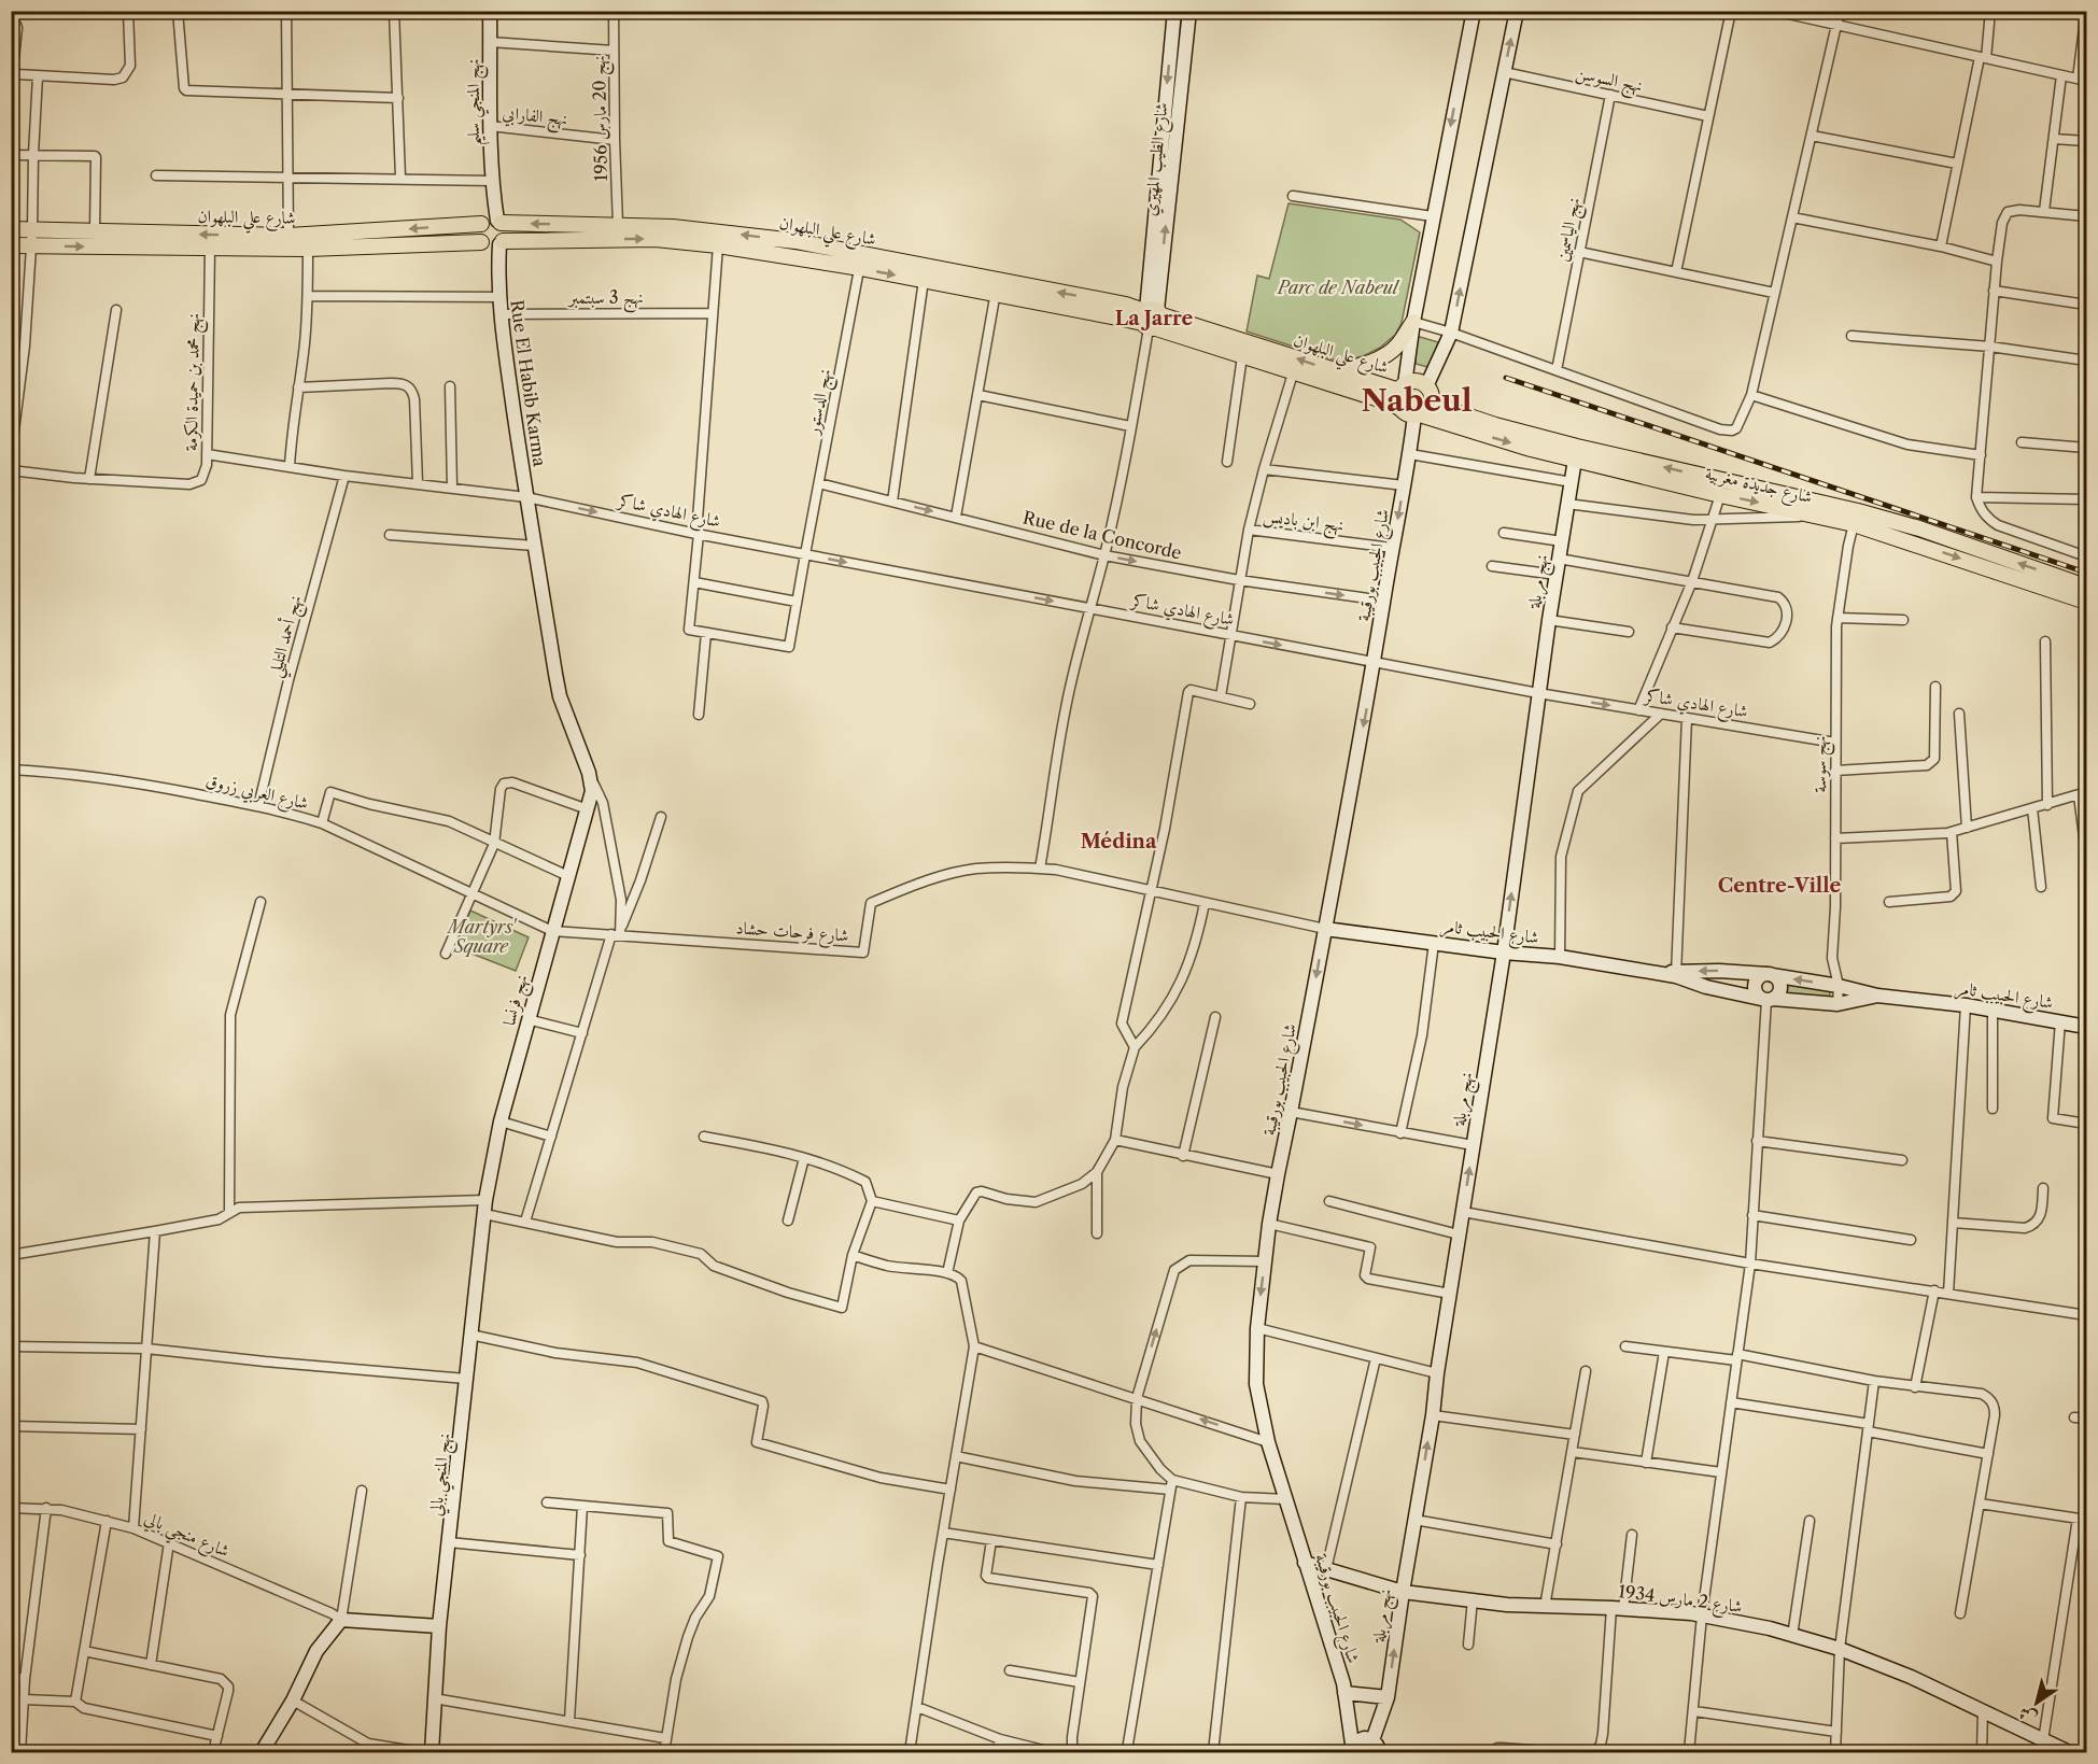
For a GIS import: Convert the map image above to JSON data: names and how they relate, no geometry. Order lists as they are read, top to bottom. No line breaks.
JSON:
{"streets":{"main road":["شارع علي البلهوان","شارع جديدة مغربية"],"street":["نهج السوسن","نهج المنجي سليم","نهج الفارابي","نهج 20 مارس 1956","شارع الطيب المهيري","نهج الياسمين","نهج 3 سبتمبر","نهج محمد بن حميدة الكرمة","Rue El Habib Karma","نهج الدستور","شارع الهادي شاكر","نهج ابن باديس","Rue de la Concorde","شارع الحبيب بورقيبة","نهج مربلة","نهج أحمد التليلي","نهج سوسة","شارع العربي زروق","شارع فرحات حشاد","شارع الحبيب ثامر","نهج فرنسا","نهج المنجي بالي","شارع منجي بالي","شارع 2 مارس 1934"]},"crossings":[["نهج السوسن","نهج الياسمين"],["نهج المنجي سليم","نهج الفارابي"],["نهج المنجي سليم","شارع علي البلهوان"],["نهج الفارابي","نهج 20 مارس 1956"],["نهج 20 مارس 1956","شارع علي البلهوان"],["شارع الطيب المهيري","شارع علي البلهوان"],["شارع علي البلهوان","نهج محمد بن حميدة الكرمة"],["شارع علي البلهوان","Rue El Habib Karma"],["شارع علي البلهوان","نهج الدستور"],["شارع علي البلهوان","شارع جديدة مغربية"],["شارع علي البلهوان","شارع الحبيب بورقيبة"],["نهج 3 سبتمبر","Rue El Habib Karma"],["نهج محمد بن حميدة الكرمة","شارع الهادي شاكر"],["Rue El Habib Karma","شارع الهادي شاكر"],["Rue El Habib Karma","نهج فرنسا"],["نهج الدستور","شارع الهادي شاكر"],["نهج الدستور","Rue de la Concorde"],["شارع جديدة مغربية","شارع الحبيب بورقيبة"],["شارع جديدة مغربية","نهج مربلة"],["شارع جديدة مغربية","نهج سوسة"],["شارع الهادي شاكر","شارع الحبيب بورقيبة"],["شارع الهادي شاكر","نهج مربلة"],["شارع الهادي شاكر","نهج أحمد التليلي"],["شارع الهادي شاكر","نهج سوسة"],["نهج ابن باديس","شارع الحبيب بورقيبة"],["Rue de la Concorde","شارع الحبيب بورقيبة"],["شارع الحبيب بورقيبة","شارع فرحات حشاد"],["شارع الحبيب بورقيبة","شارع الحبيب ثامر"],["شارع الحبيب بورقيبة","شارع 2 مارس 1934"],["نهج مربلة","شارع الحبيب ثامر"],["نهج مربلة","شارع 2 مارس 1934"],["نهج أحمد التليلي","شارع العربي زروق"],["نهج سوسة","شارع الحبيب ثامر"],["شارع العربي زروق","شارع فرحات حشاد"],["شارع العربي زروق","نهج فرنسا"],["شارع فرحات حشاد","شارع الحبيب ثامر"],["شارع فرحات حشاد","نهج فرنسا"],["نهج فرنسا","نهج المنجي بالي"]],"one_way":["شارع الهادي شاكر","Rue de la Concorde"],"districts":["La Jarre","Nabeul","Médina","Centre-Ville"],"parks":["Parc de Nabeul","Martyrs' Square"],"north":"bottom left"}
